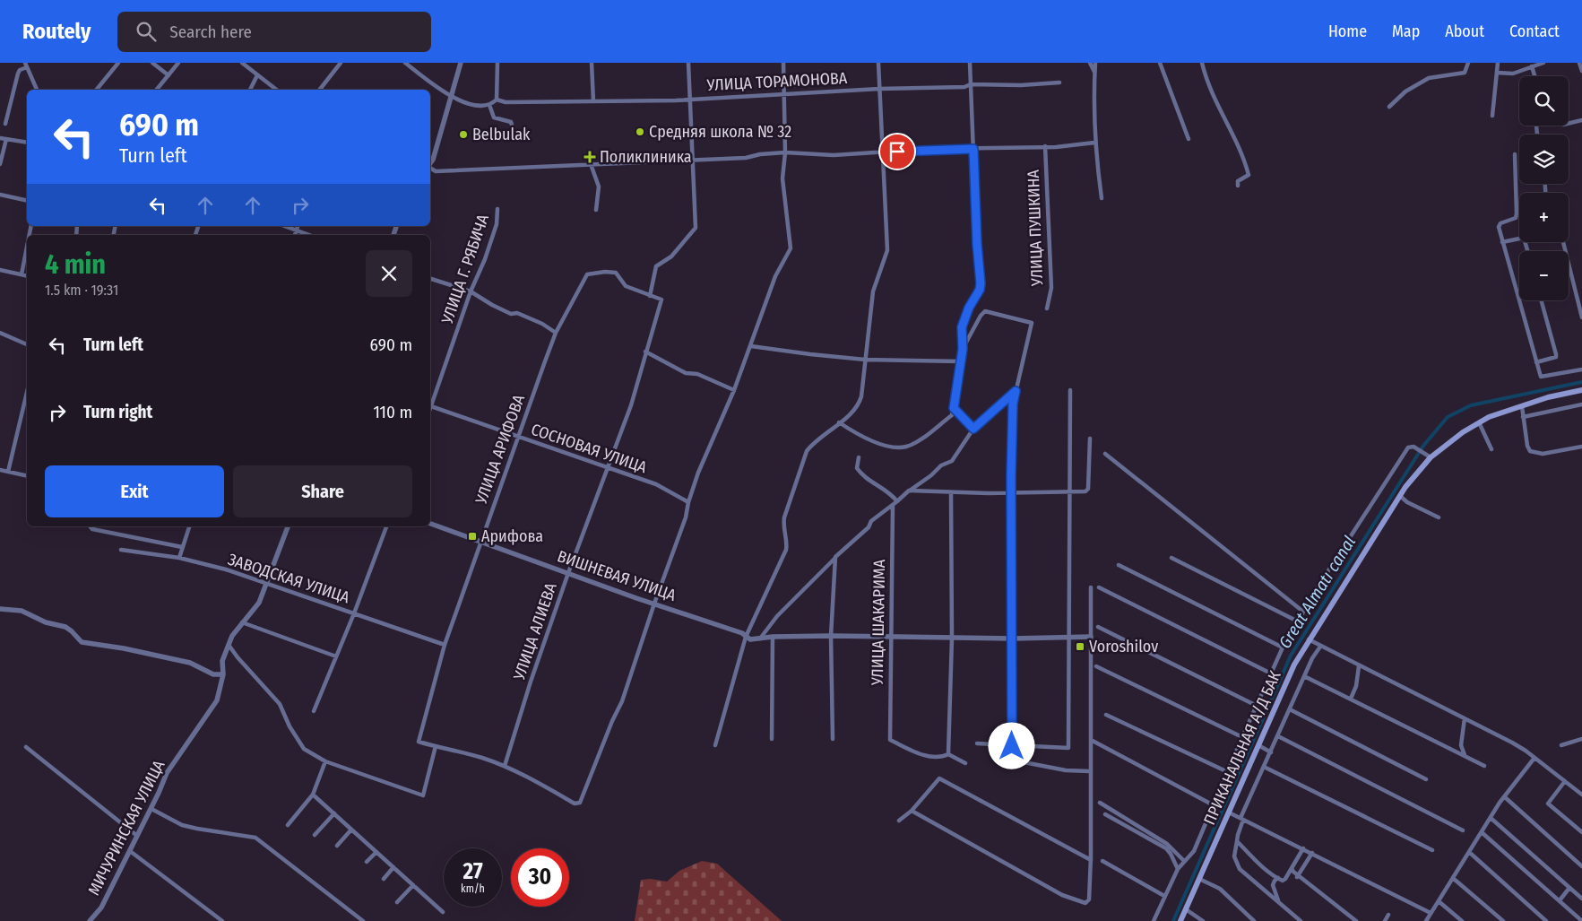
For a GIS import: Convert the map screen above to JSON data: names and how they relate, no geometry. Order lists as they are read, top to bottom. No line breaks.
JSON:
{"streets":{"main road":["ПРИКАНАЛЬНАЯ А/Д БАК"],"street":["УЛИЦА ТОРАМОНОВА","УЛИЦА ПУШКИНА","УЛИЦА Г. РЯБИЧА","СОСНОВАЯ УЛИЦА","УЛИЦА АРИФОВА","ВИШНЕВАЯ УЛИЦА","ЗАВОДСКАЯ УЛИЦА","УЛИЦА ШАКАРИМА","УЛИЦА АЛИЕВА","МИЧУРИНСКАЯ УЛИЦА"]},"crossings":[["СОСНОВАЯ УЛИЦА","УЛИЦА АРИФОВА"],["СОСНОВАЯ УЛИЦА","УЛИЦА АЛИЕВА"],["УЛИЦА АРИФОВА","ВИШНЕВАЯ УЛИЦА"],["УЛИЦА АРИФОВА","ЗАВОДСКАЯ УЛИЦА"],["УЛИЦА АРИФОВА","УЛИЦА АЛИЕВА"],["ВИШНЕВАЯ УЛИЦА","УЛИЦА ШАКАРИМА"],["ВИШНЕВАЯ УЛИЦА","УЛИЦА АЛИЕВА"],["ЗАВОДСКАЯ УЛИЦА","МИЧУРИНСКАЯ УЛИЦА"]],"water":["Great Almatı canal"],"places":{"other":["Средняя школа № 32","Belbulak"],"health":["Поликлиника"],"transit":["Арифова","Voroshilov"]},"page":{"header":"Routely","search":"Search here","nav":["Home","Map","About","Contact"],"map_buttons":["+","−"],"turn":["690 m","Turn left"],"heading":["4 min","1.5 km · 19:31"],"list":[{"name":"Turn left","value":"690 m"},{"name":"Turn right","value":"110 m"}],"buttons":["Exit","Share"],"speed":"27 km/h","limit":"30"}}
